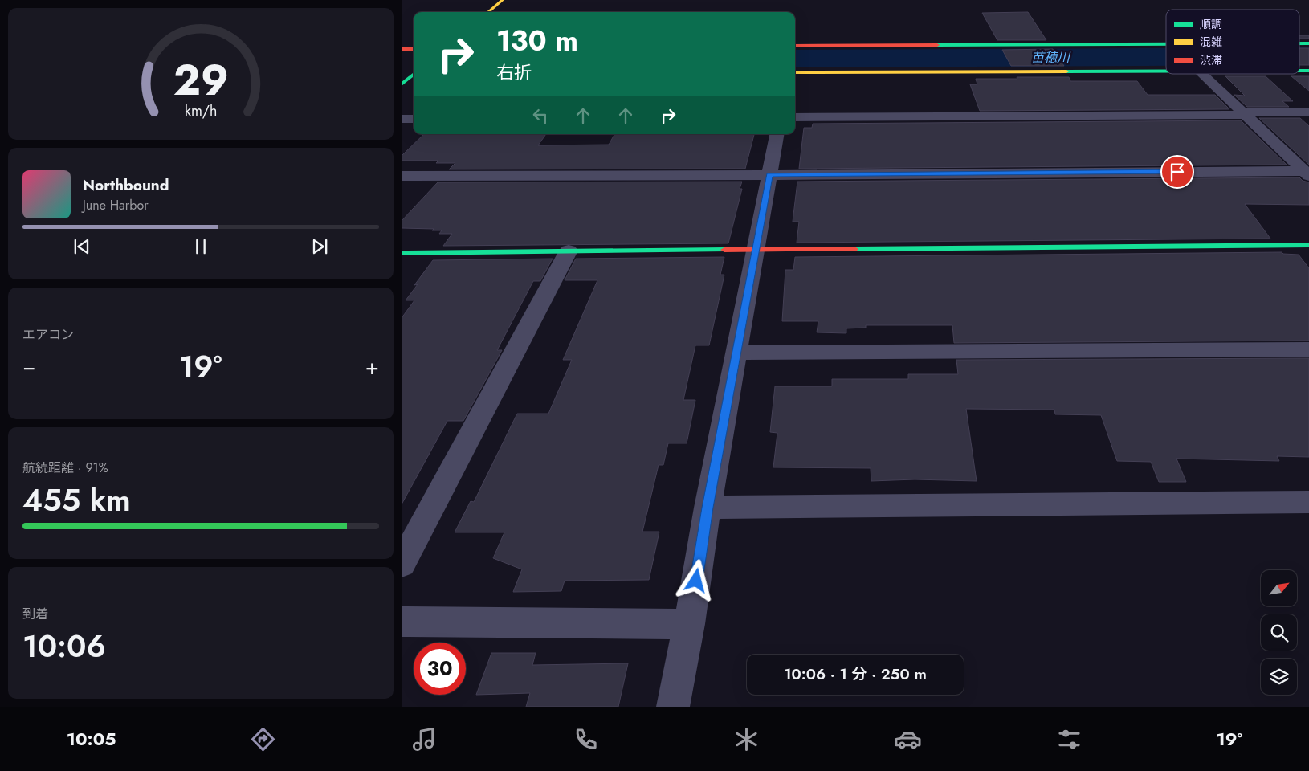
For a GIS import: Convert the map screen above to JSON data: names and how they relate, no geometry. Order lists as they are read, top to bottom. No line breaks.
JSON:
{"water":["苗穂川"],"legend":["順調","混雑","渋滞"],"north":"top right","page":{"turn":["130 m","右折"],"song":["Northbound","June Harbor"],"tile":["エアコン",["航続距離 · 91%","455 km"],["到着","10:06"]],"heat":["−","19°","+"],"limit":"30","trip":"10:06 · 1 分 · 250 m","tabs":["10:05","19°"],"gauge":["29","km/h"]}}
